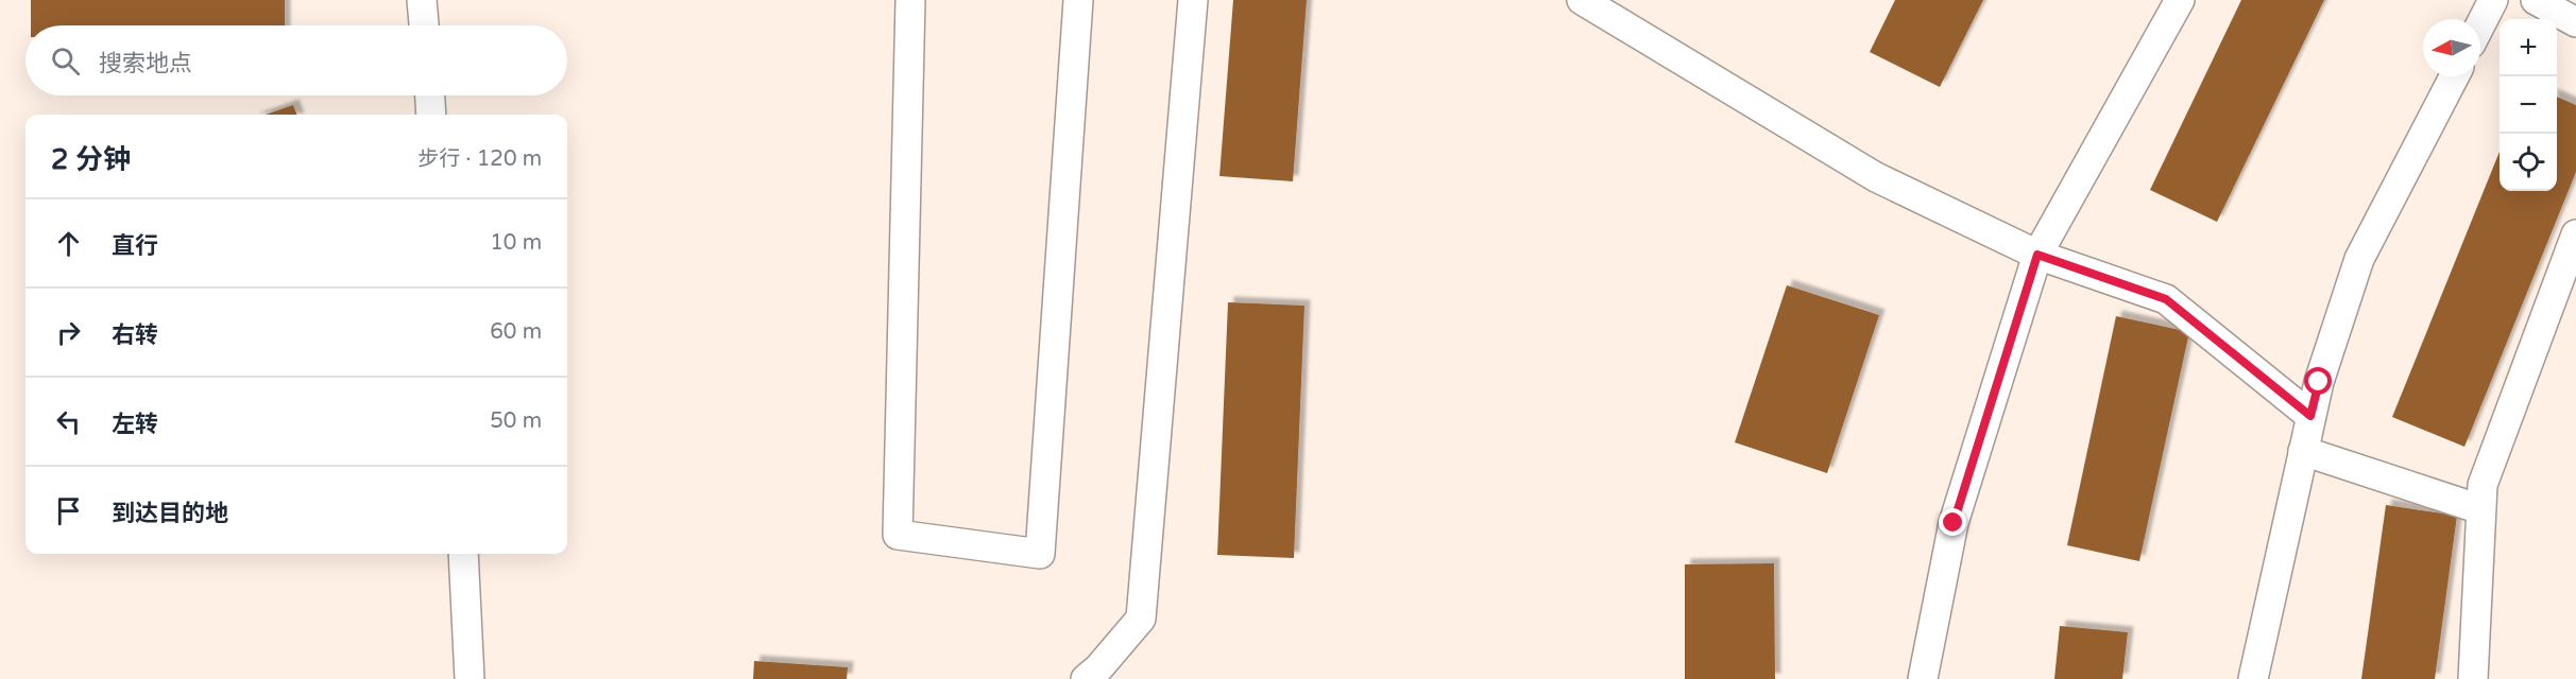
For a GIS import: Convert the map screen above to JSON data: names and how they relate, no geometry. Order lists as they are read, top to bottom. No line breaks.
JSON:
{"north":"left","page":{"map_buttons":["+","−"],"search":"搜索地点","heading":["2 分钟","步行 · 120 m"],"list":[["直行","10 m"],["右转","60 m"],["左转","50 m"],"到达目的地"]}}
